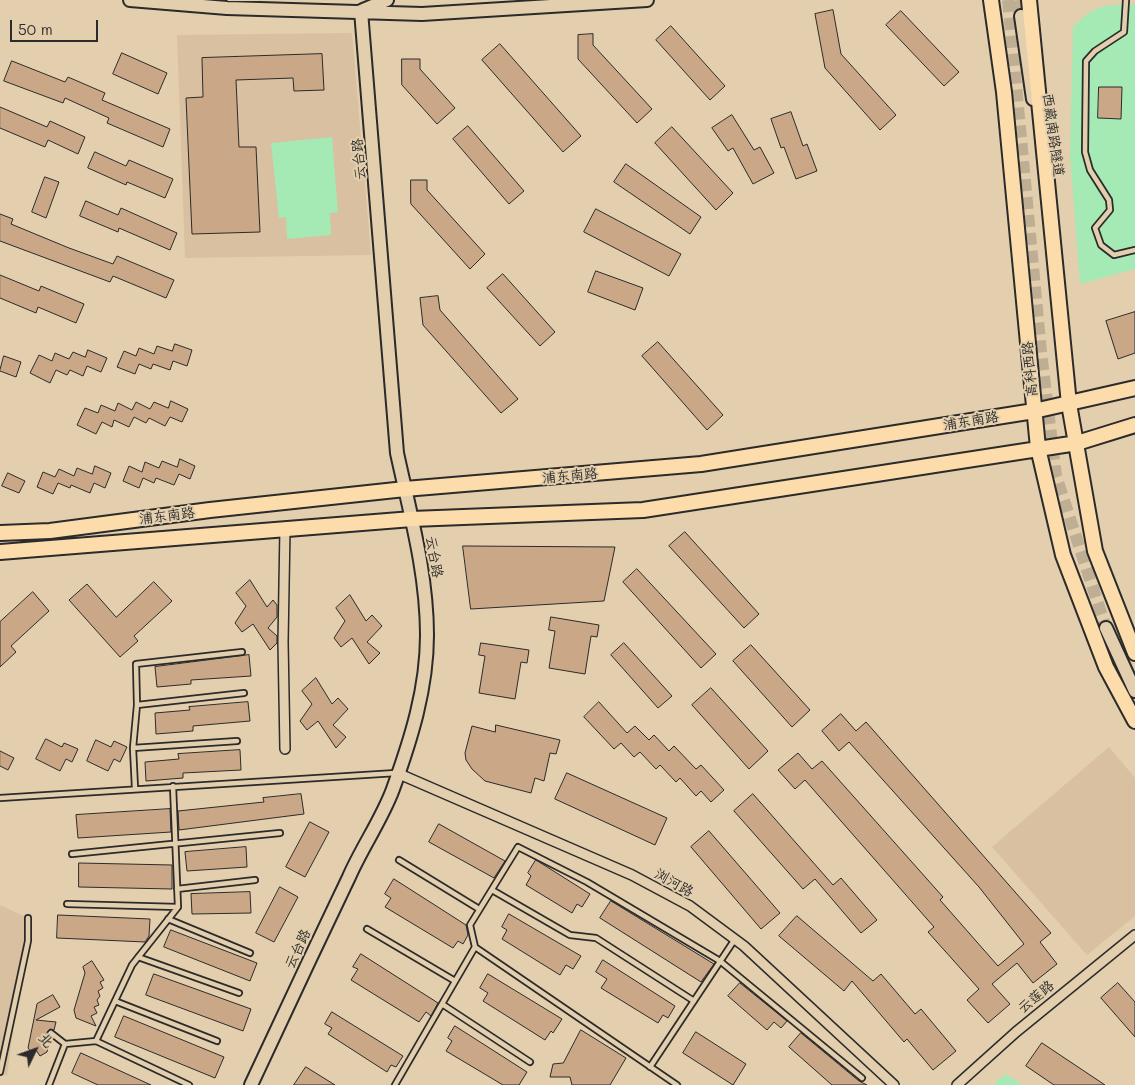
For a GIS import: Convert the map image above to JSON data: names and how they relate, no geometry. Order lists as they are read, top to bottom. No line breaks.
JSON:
{"streets":{"main road":["高科西路","浦东南路"],"street":["西藏南路隧道","云台路","浏河路","云莲路"]},"crossings":[["云台路","浦东南路"],["云台路","浏河路"],["高科西路","浦东南路"]],"scale_bar":"50 m","north":"top right"}
